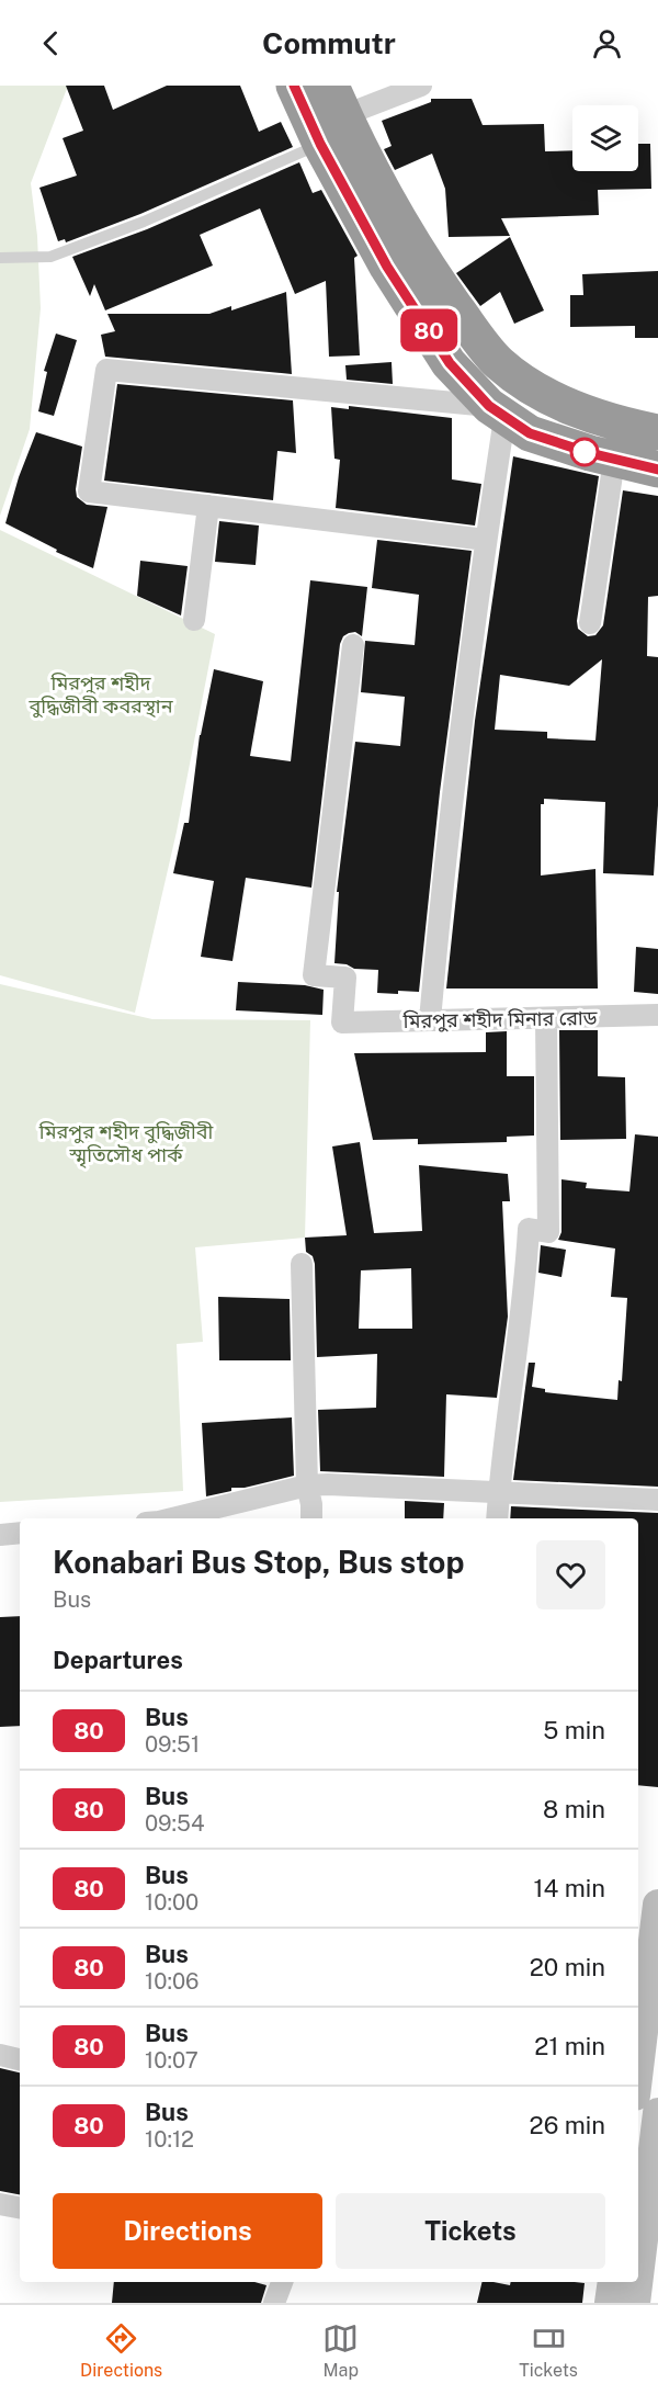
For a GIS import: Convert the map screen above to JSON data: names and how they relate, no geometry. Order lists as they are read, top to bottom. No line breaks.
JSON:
{"streets":{"street":["মিরপুর শহীদ মিনার রোড"]},"parks":["মিরপুর শহীদ বুদ্ধিজীবী কবরস্থান","মিরপুর শহীদ বুদ্ধিজীবী স্মৃতিসৌধ পার্ক"],"lines":["bus line 80"],"page":{"header":"Commutr","on_map":"80","heading":[["Konabari Bus Stop, Bus stop","Bus"],"Departures"],"list":[{"mark":"80","name":"Bus","note":"09:51","value":"5 min"},{"mark":"80","name":"Bus","note":"09:54","value":"8 min"},{"mark":"80","name":"Bus","note":"10:00","value":"14 min"},{"mark":"80","name":"Bus","note":"10:06","value":"20 min"},{"mark":"80","name":"Bus","note":"10:07","value":"21 min"},{"mark":"80","name":"Bus","note":"10:12","value":"26 min"}],"buttons":["Directions","Tickets"],"tabs":["Directions","Map","Tickets"]}}
